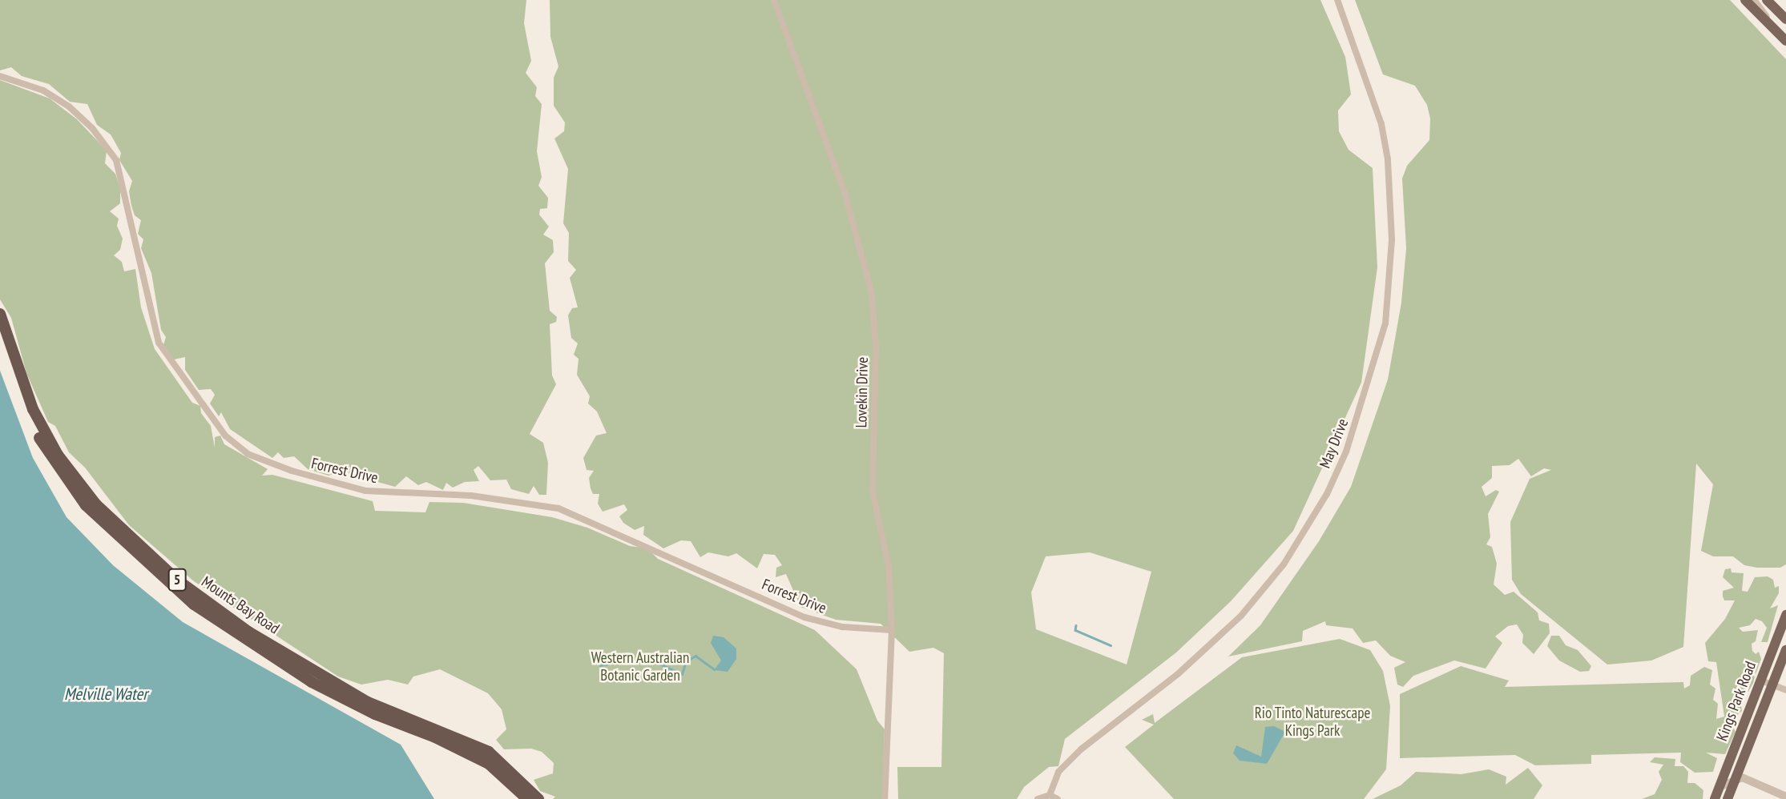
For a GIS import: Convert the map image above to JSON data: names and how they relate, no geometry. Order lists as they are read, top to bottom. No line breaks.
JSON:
{"streets":{"highway":["5","Mounts Bay Road"],"main road":["Kings Park Road"],"street":["Lovekin Drive","May Drive","Forrest Drive"]},"crossings":[["Lovekin Drive","Forrest Drive"]],"water":["Melville Water"],"parks":["Western Australian Botanic Garden","Rio Tinto Naturescape Kings Park"]}
